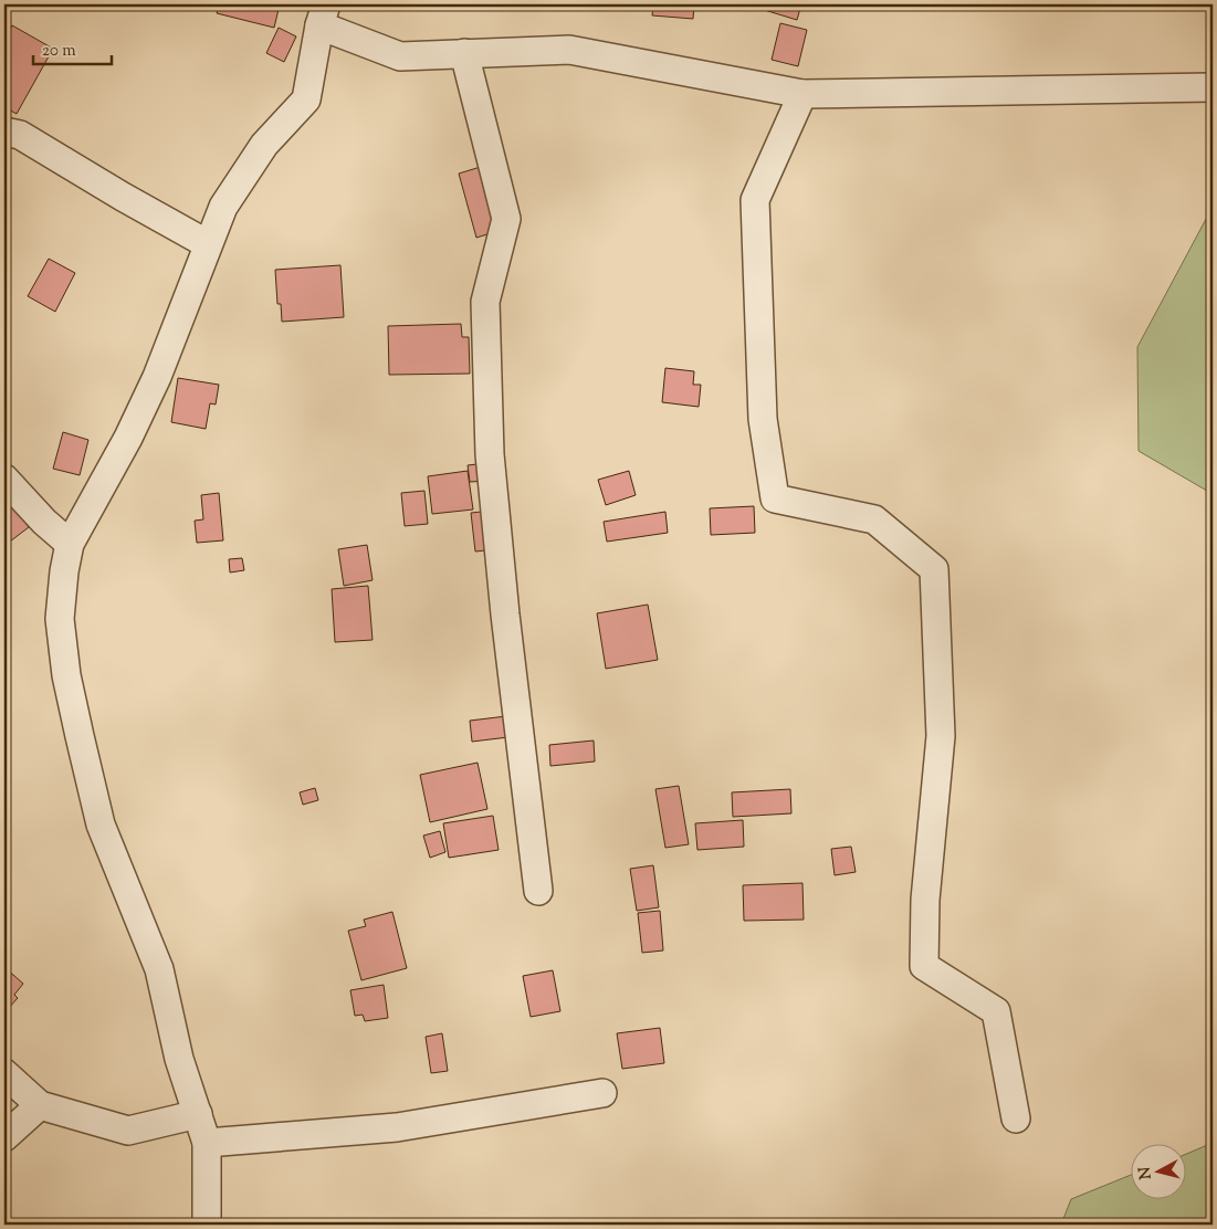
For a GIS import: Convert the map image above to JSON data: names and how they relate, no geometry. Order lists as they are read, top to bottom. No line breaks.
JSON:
{"scale_bar":"20 m","north":"left"}
